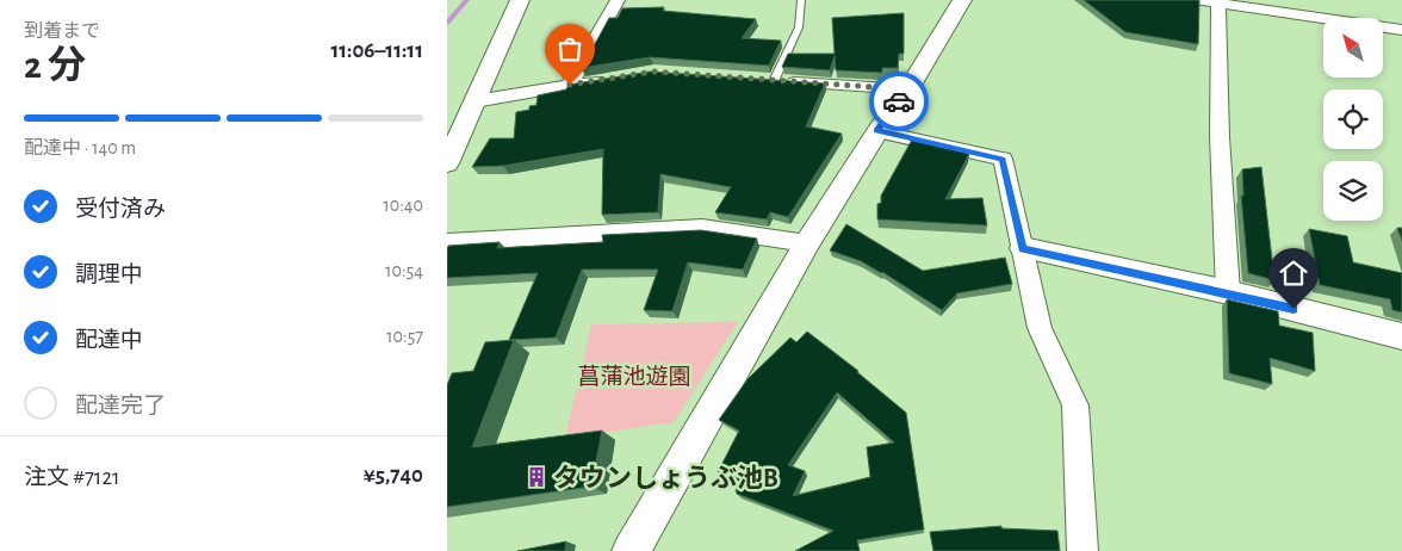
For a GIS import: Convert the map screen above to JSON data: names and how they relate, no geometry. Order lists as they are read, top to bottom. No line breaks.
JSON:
{"parks":["菖蒲池遊園"],"places":{"building":["タウンしょうぶ池B"]},"north":"top left","page":{"heading":["2 分","到着まで","11:06–11:11"],"panel":["注文 #7121","¥5,740"],"bar":"配達中 · 140 m","list":[["受付済み","10:40"],["調理中","10:54"],["配達中","10:57"],"配達完了"]}}
